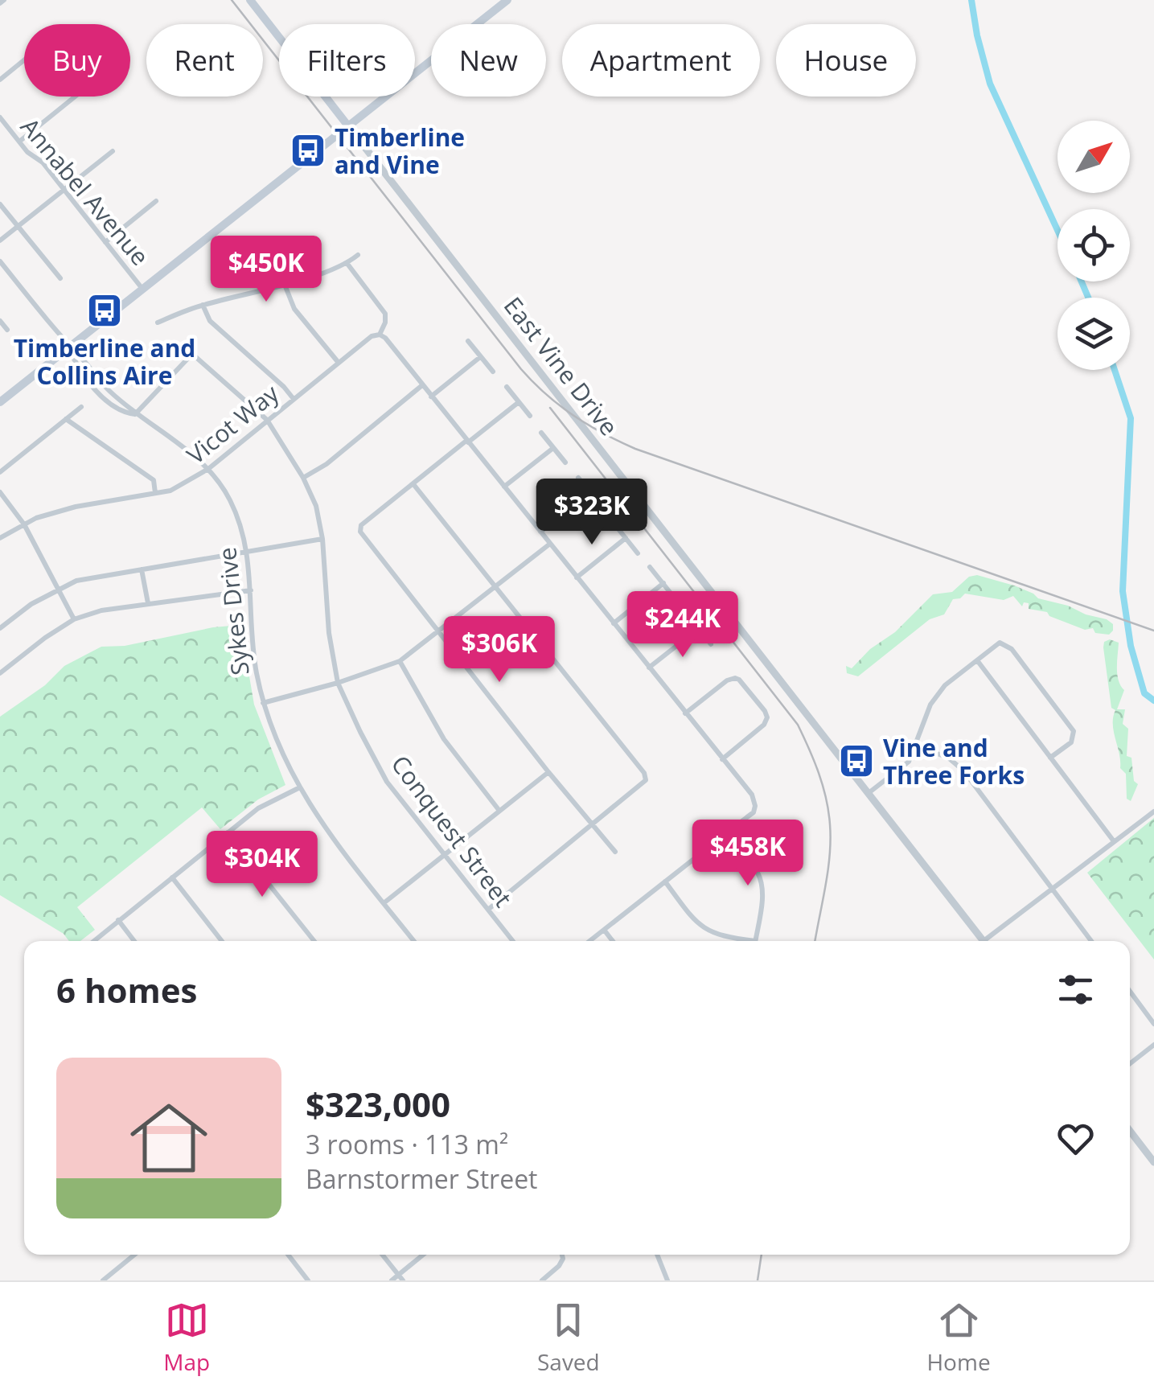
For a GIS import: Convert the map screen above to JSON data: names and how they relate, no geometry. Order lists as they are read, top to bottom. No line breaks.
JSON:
{"streets":{"main road":["East Vine Drive"],"street":["Annabel Avenue","Vicot Way","Sykes Drive","Conquest Street"]},"crossings":[["Vicot Way","Sykes Drive"],["Vicot Way","Conquest Street"],["Sykes Drive","Conquest Street"]],"places":{"bus stop":["Timberline and Vine","Timberline and Collins Aire","Vine and Three Forks"]},"north":"top right","page":{"chip":["Buy","Rent","Filters","New","Apartment","House"],"price":["$450K","$323K","$244K","$306K","$458K","$304K"],"heading":"6 homes","list":[{"name":"$323,000","note":"3 rooms · 113 m² · Barnstormer Street"}],"tabs":["Map","Saved","Home"]}}
